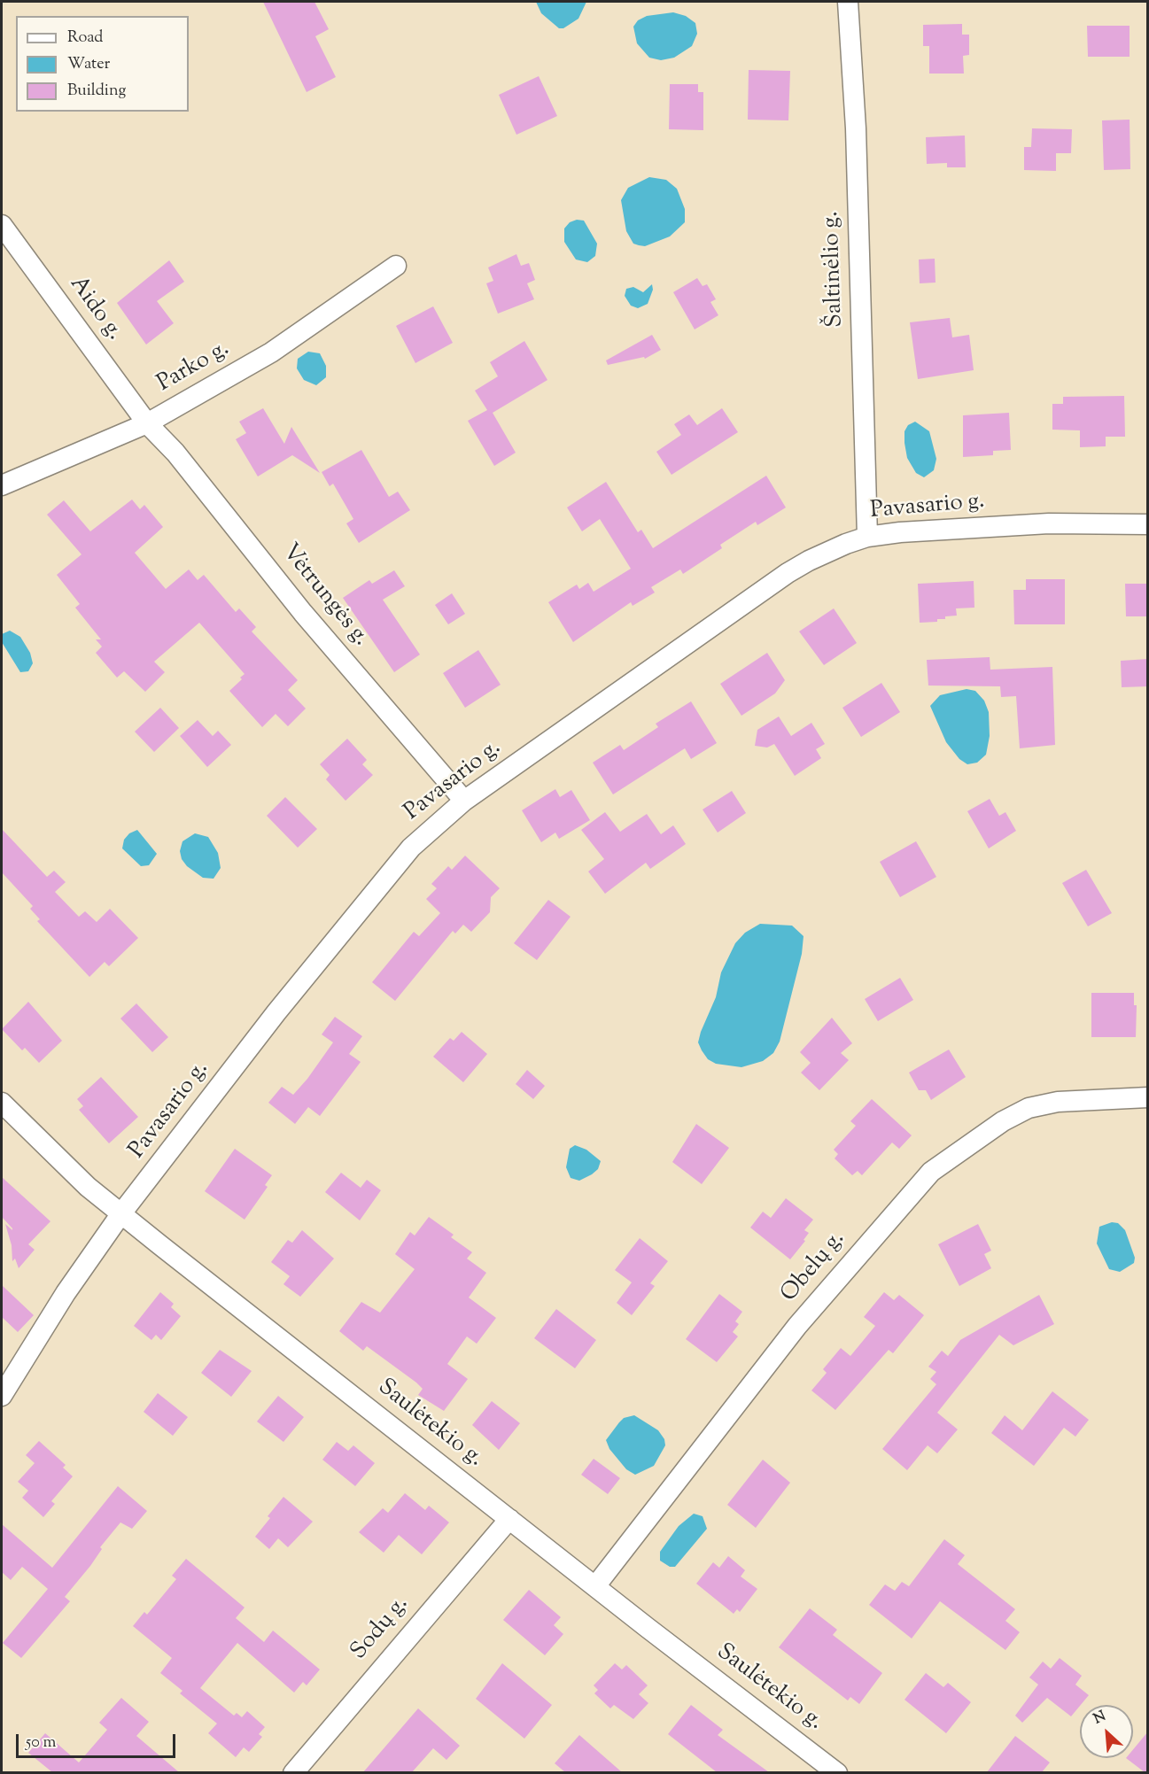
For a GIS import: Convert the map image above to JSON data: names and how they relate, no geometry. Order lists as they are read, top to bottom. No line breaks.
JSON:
{"streets":{"street":["Šaltinėlio g.","Aido g.","Parko g.","Pavasario g.","Vėtrungės g.","Obelų g.","Saulėtekio g.","Sodų g."]},"crossings":[["Šaltinėlio g.","Pavasario g."],["Aido g.","Parko g."],["Aido g.","Vėtrungės g."],["Parko g.","Vėtrungės g."],["Pavasario g.","Vėtrungės g."],["Pavasario g.","Saulėtekio g."],["Obelų g.","Saulėtekio g."],["Saulėtekio g.","Sodų g."]],"legend":["Road","Water","Building"],"scale_bar":"50 m","north":"top left"}
